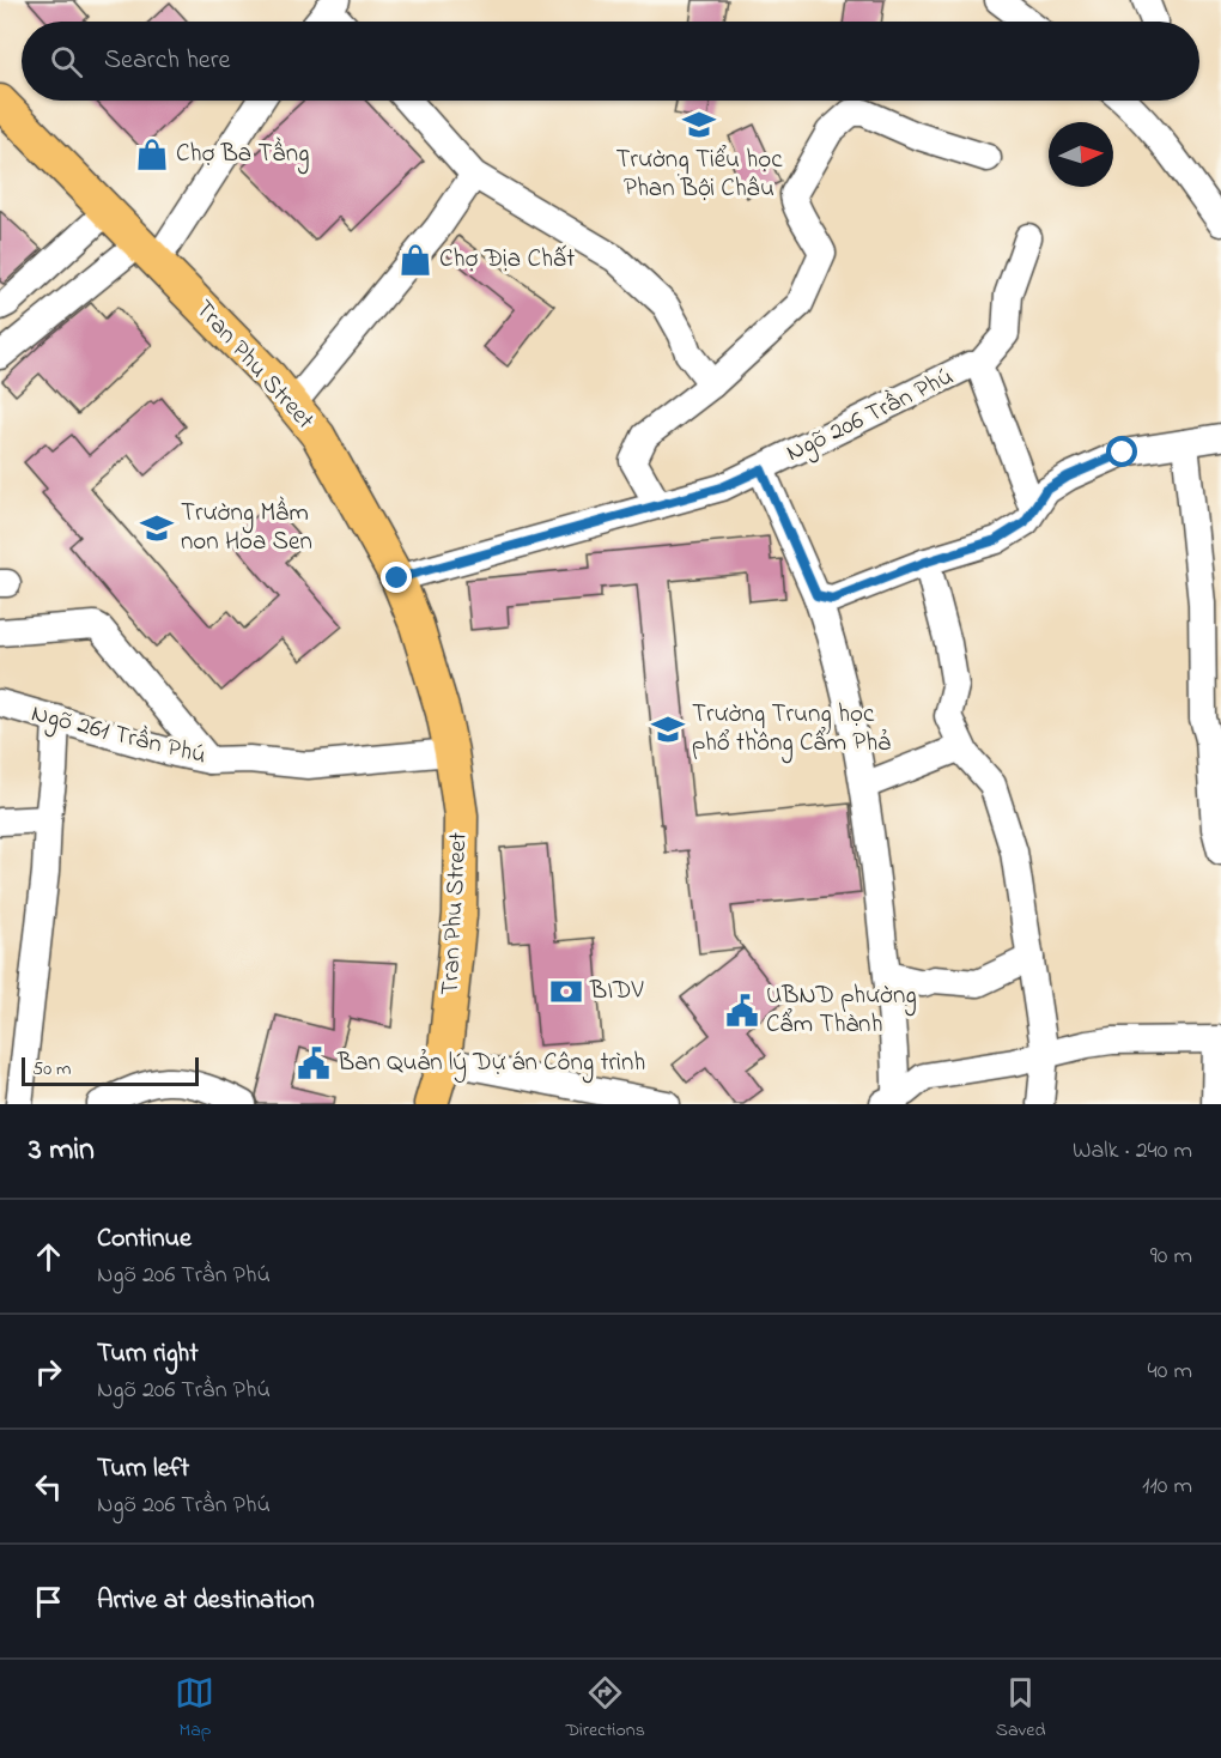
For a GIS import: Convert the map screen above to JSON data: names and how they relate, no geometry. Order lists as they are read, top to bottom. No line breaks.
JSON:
{"streets":{"main road":["Tran Phu Street"],"street":["Ngõ 206 Trần Phú","Ngõ 261 Trần Phú"]},"crossings":[["Tran Phu Street","Ngõ 206 Trần Phú"],["Tran Phu Street","Ngõ 261 Trần Phú"]],"places":{"school or university":["Trường Tiểu học Phan Bội Châu","Trường Mầm non Hoa Sen","Trường Trung học phổ thông Cẩm Phả"],"shop":["Chợ Ba Tầng","Chợ Địa Chất"],"bank":["BIDV"],"public building":["UBND phường Cẩm Thành","Ban Quản lý Dự án Công trình"]},"scale_bar":"50 m","north":"right","page":{"search":"Search here","scale":"50 m","heading":["3 min","Walk · 240 m"],"list":[["Continue","Ngõ 206 Trần Phú","90 m"],["Turn right","Ngõ 206 Trần Phú","40 m"],["Turn left","Ngõ 206 Trần Phú","110 m"],"Arrive at destination"],"nav":["Map","Directions","Saved"]}}
